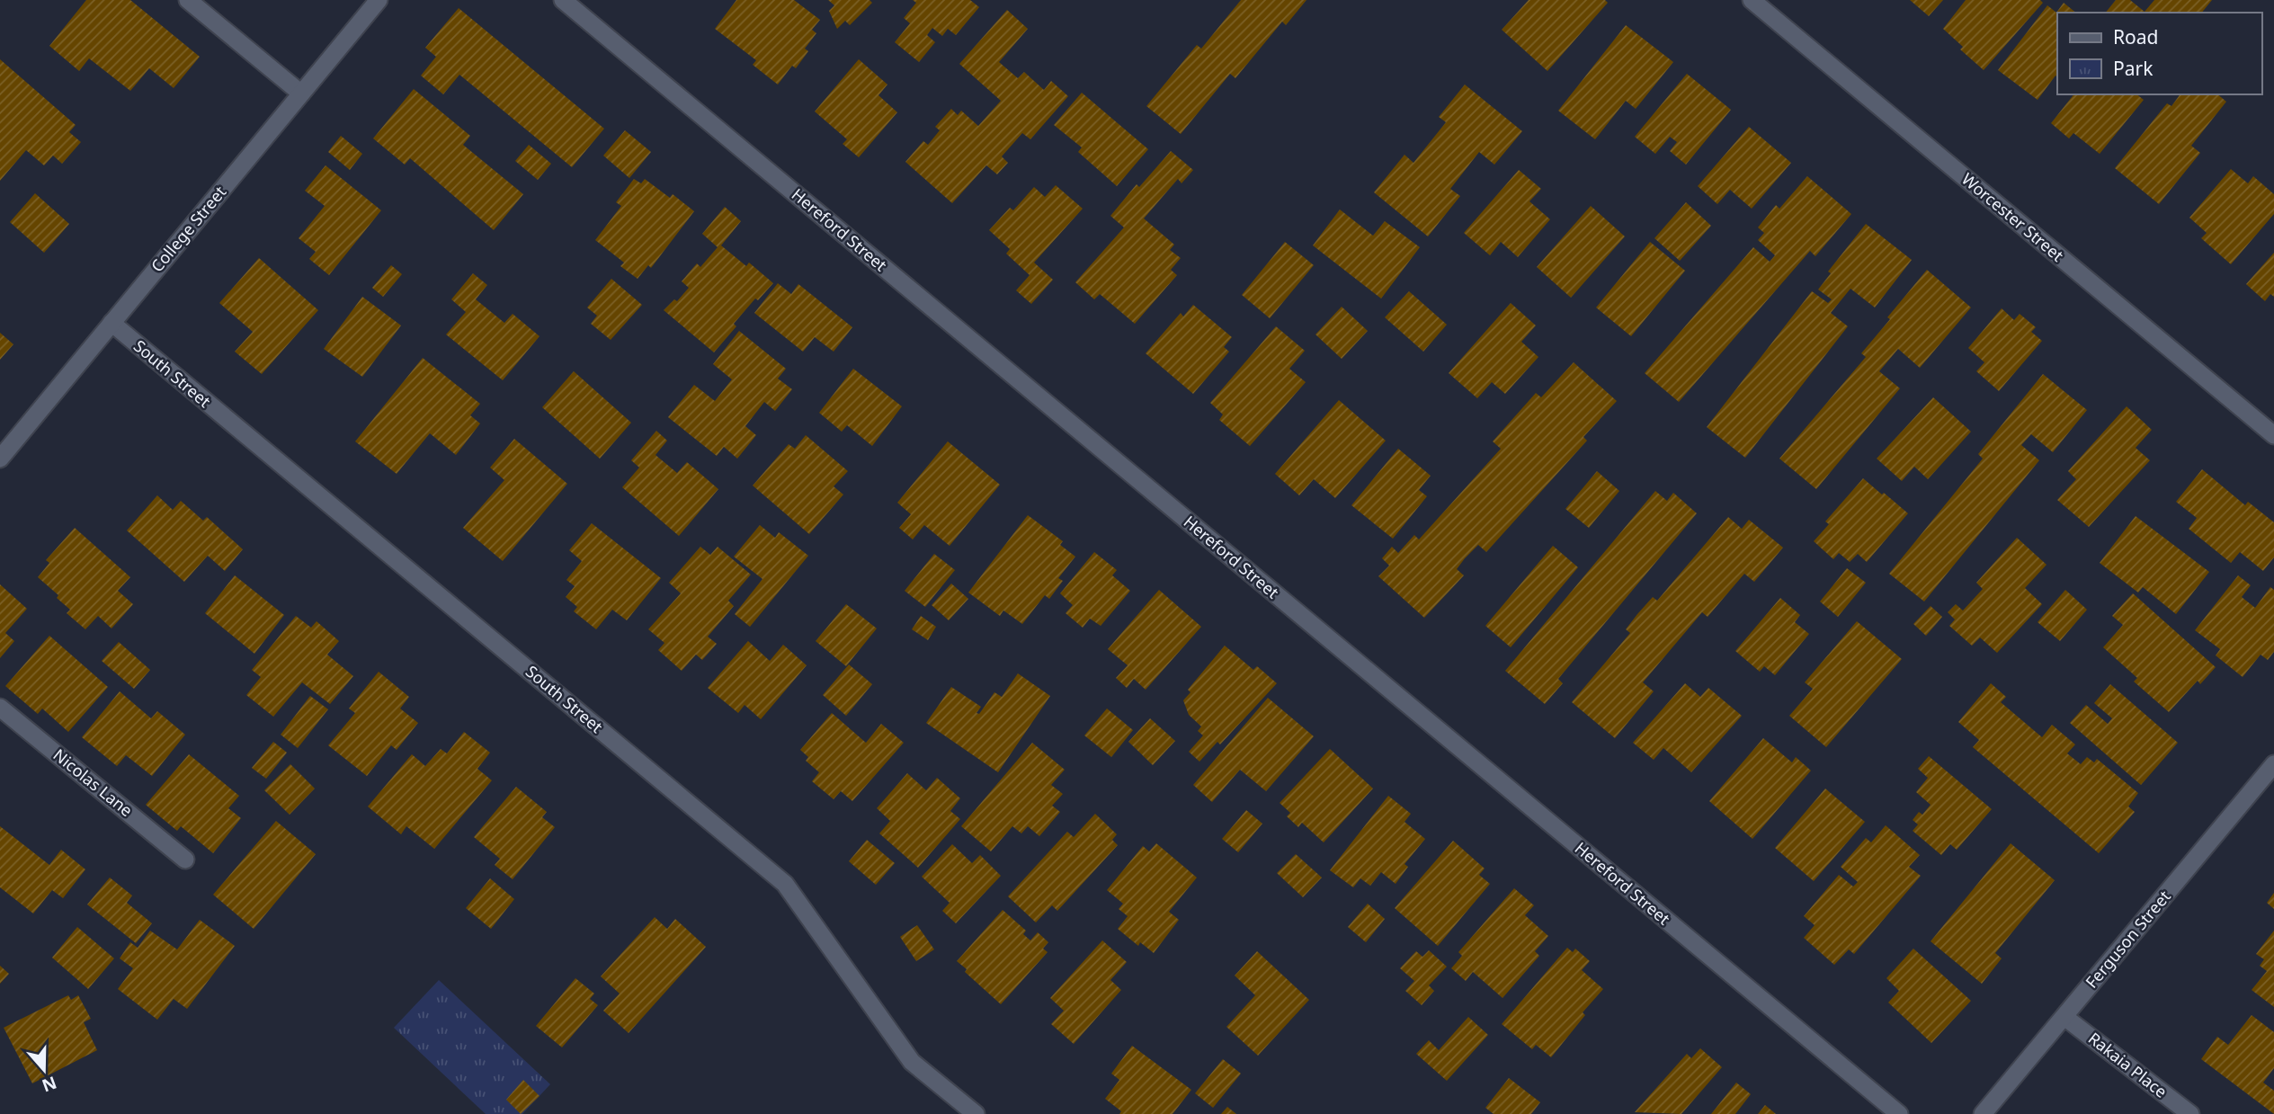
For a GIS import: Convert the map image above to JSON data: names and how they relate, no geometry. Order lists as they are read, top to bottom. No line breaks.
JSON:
{"streets":{"street":["Worcester Street","College Street","Hereford Street","South Street","Nicolas Lane","Ferguson Street","Rakaia Place"]},"crossings":[["College Street","South Street"],["Ferguson Street","Rakaia Place"]],"legend":["Road","Park"],"north":"bottom"}
